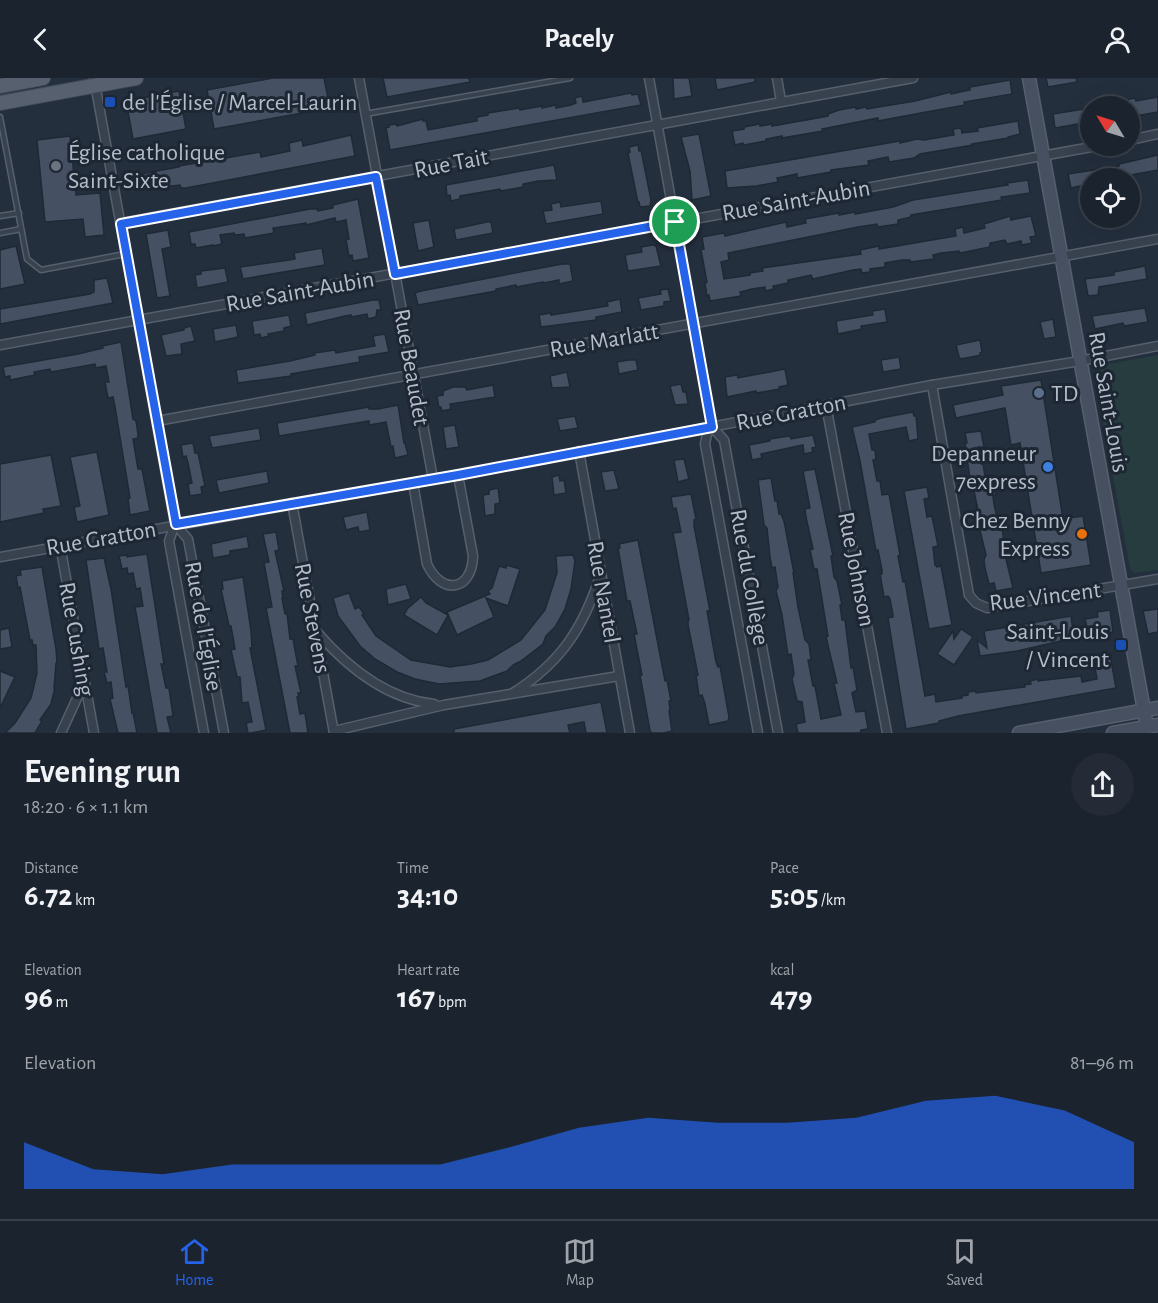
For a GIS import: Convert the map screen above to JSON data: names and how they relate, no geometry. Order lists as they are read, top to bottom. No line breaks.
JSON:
{"streets":{"street":["Rue Tait","Rue Saint-Aubin","Rue Marlatt","Rue Beaudet","Rue Saint-Louis","Rue Gratton","Rue Johnson","Rue du Collège","Rue Nantel","Rue Vincent","Rue Stevens","Rue de l'Église","Rue Cushing"]},"crossings":[["Rue Tait","Rue Beaudet"],["Rue Tait","Rue du Collège"],["Rue Tait","Rue de l'Église"],["Rue Saint-Aubin","Rue Beaudet"],["Rue Saint-Aubin","Rue Saint-Louis"],["Rue Saint-Aubin","Rue du Collège"],["Rue Saint-Aubin","Rue de l'Église"],["Rue Marlatt","Rue Beaudet"],["Rue Marlatt","Rue Saint-Louis"],["Rue Marlatt","Rue du Collège"],["Rue Marlatt","Rue de l'Église"],["Rue Beaudet","Rue Gratton"],["Rue Saint-Louis","Rue Gratton"],["Rue Saint-Louis","Rue Vincent"],["Rue Gratton","Rue Johnson"],["Rue Gratton","Rue du Collège"],["Rue Gratton","Rue Nantel"],["Rue Gratton","Rue Vincent"],["Rue Gratton","Rue Stevens"],["Rue Gratton","Rue de l'Église"],["Rue Gratton","Rue Cushing"]],"places":{"transit":["de l'Église / Marcel-Laurin","Saint-Louis / Vincent"],"other":["Église catholique Saint-Sixte","TD","Depanneur 7express","Chez Benny Express"]},"north":"top left","page":{"header":"Pacely","heading":["Evening run","18:20 · 6 × 1.1 km"],"stats":[["Distance","6.72 km"],["Time","34:10"],["Pace","5:05 /km"],["Elevation","96 m"],["Heart rate","167 bpm"],["kcal","479"]],"chart":["Elevation","81–96 m"],"tabs":["Home","Map","Saved"]}}
